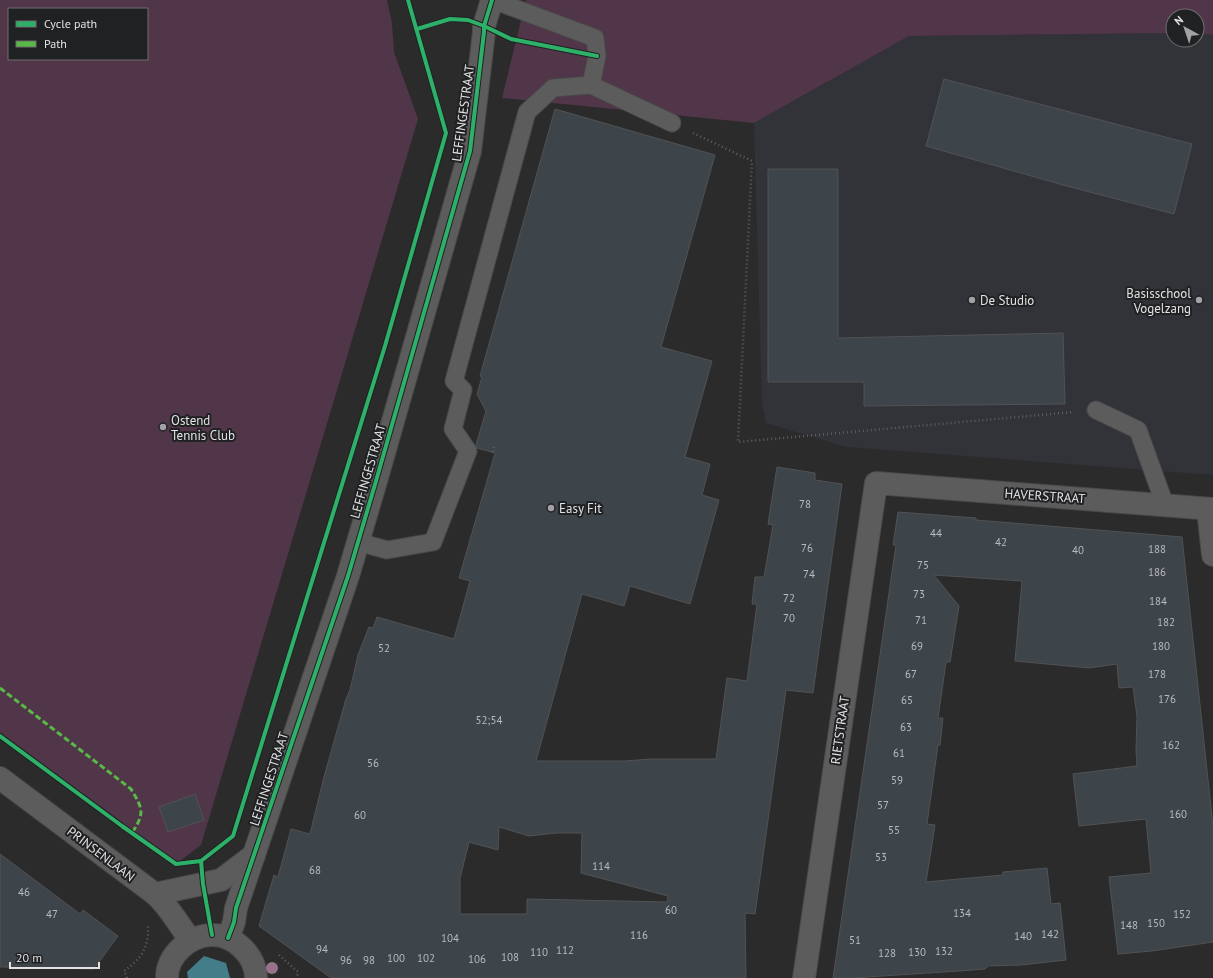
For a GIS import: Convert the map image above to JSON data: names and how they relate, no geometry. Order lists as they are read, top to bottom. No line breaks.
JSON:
{"streets":{"street":["LEFFINGESTRAAT","HAVERSTRAAT","RIETSTRAAT","PRINSENLAAN"]},"crossings":[["HAVERSTRAAT","RIETSTRAAT"]],"places":["De Studio","Basisschool Vogelzang","Ostend Tennis Club","Easy Fit"],"house_numbers":["78","44","42","76","188","40","75","186","74","73","72","184","70","71","182","69","180","52","67","178","176","65","52;54","63","162","61","56","59","57","160","60","55","53","114","68","46","60","134","47","152","150","148","142","116","140","104","51","94","112","132","110","130","128","108","100","102","106","96","98"],"legend":["Cycle path","Path"],"scale_bar":"20 m","north":"top left"}
